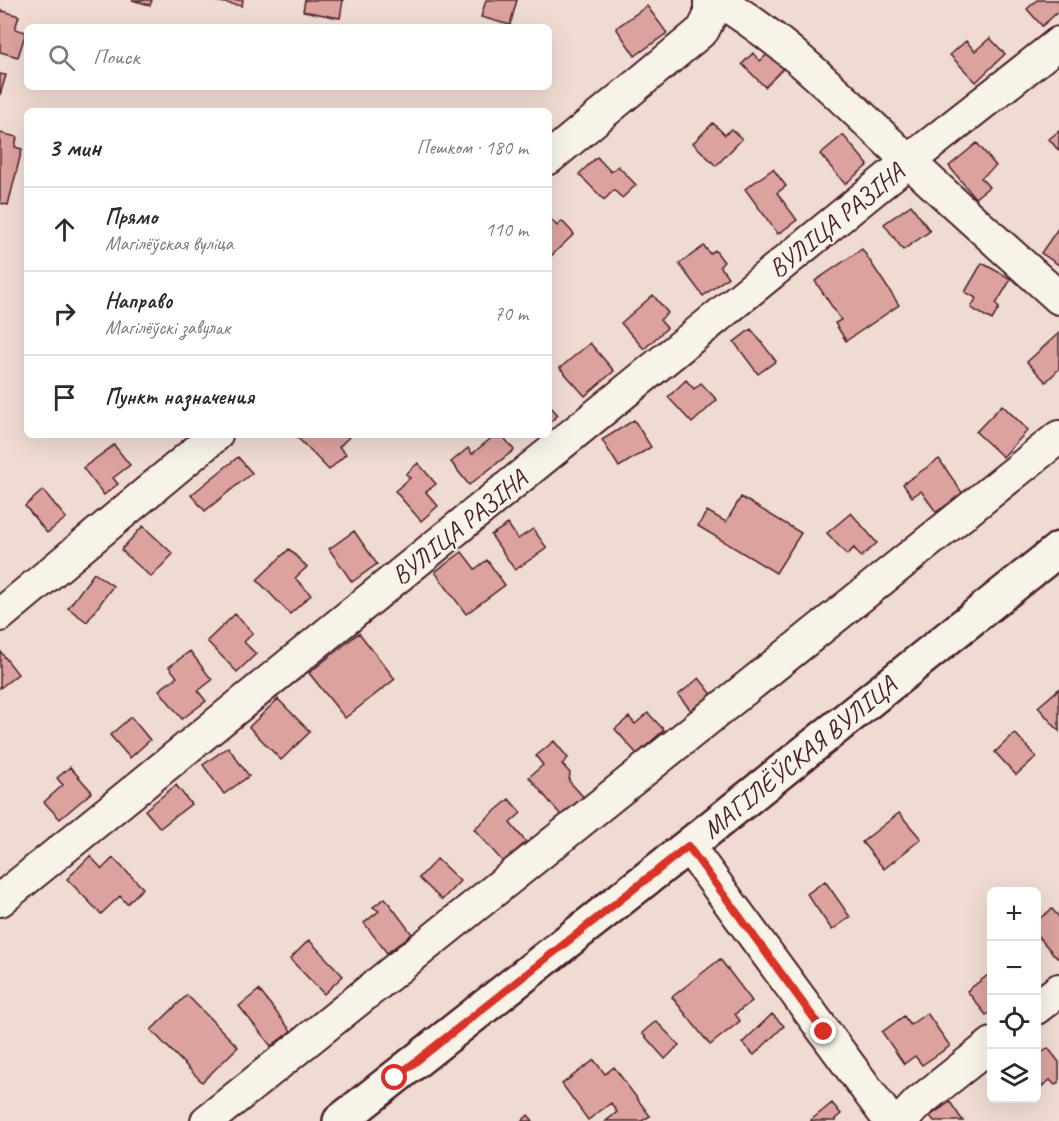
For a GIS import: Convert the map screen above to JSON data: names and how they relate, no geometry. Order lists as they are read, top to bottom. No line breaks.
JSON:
{"streets":{"main road":["МАГІЛЁЎСКАЯ ВУЛІЦА"],"street":["ВУЛІЦА РАЗІНА"]},"page":{"search":"Поиск","heading":["3 мин","Пешком · 180 m"],"list":[["Прямо","Магілёўская вуліца","110 m"],["Направо","Магілёўскі завулак","70 m"],"Пункт назначения"],"map_buttons":["+","−"]}}
